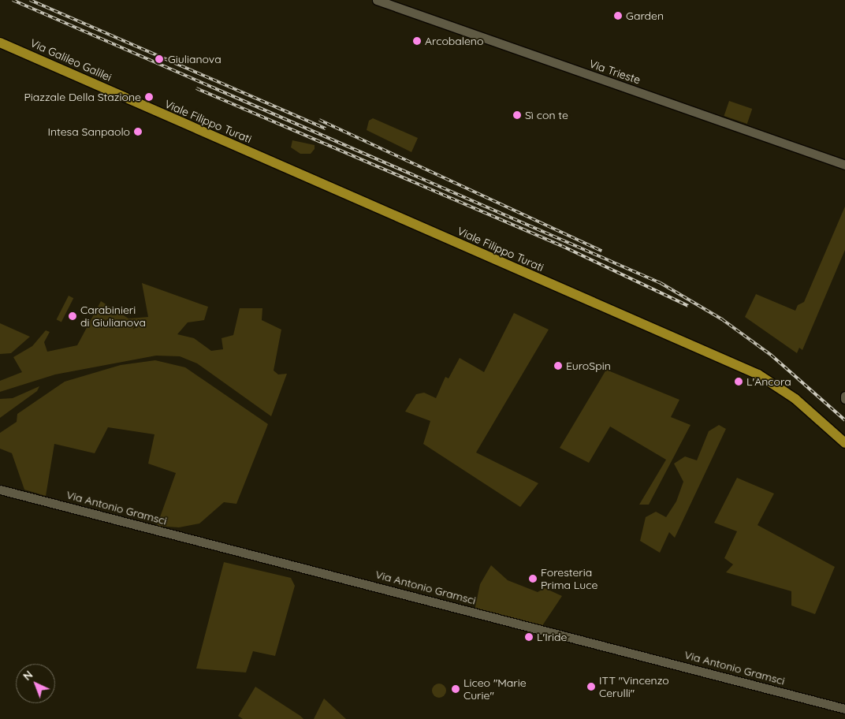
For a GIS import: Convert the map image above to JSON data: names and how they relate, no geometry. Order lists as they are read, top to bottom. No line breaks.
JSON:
{"streets":{"main road":["Via Galileo Galilei","Viale Filippo Turati"],"street":["Via Trieste","Via Antonio Gramsci"]},"crossings":[["Via Galileo Galilei","Viale Filippo Turati"]],"places":["Garden","Arcobaleno","Giulianova","Piazzale Della Stazione","Sì con te","Intesa Sanpaolo","Carabinieri di Giulianova","EuroSpin","L'Ancora","Foresteria Prima Luce","L'Iride","ITT \"Vincenzo Cerulli\"","Liceo \"Marie Curie\""],"north":"top left"}
